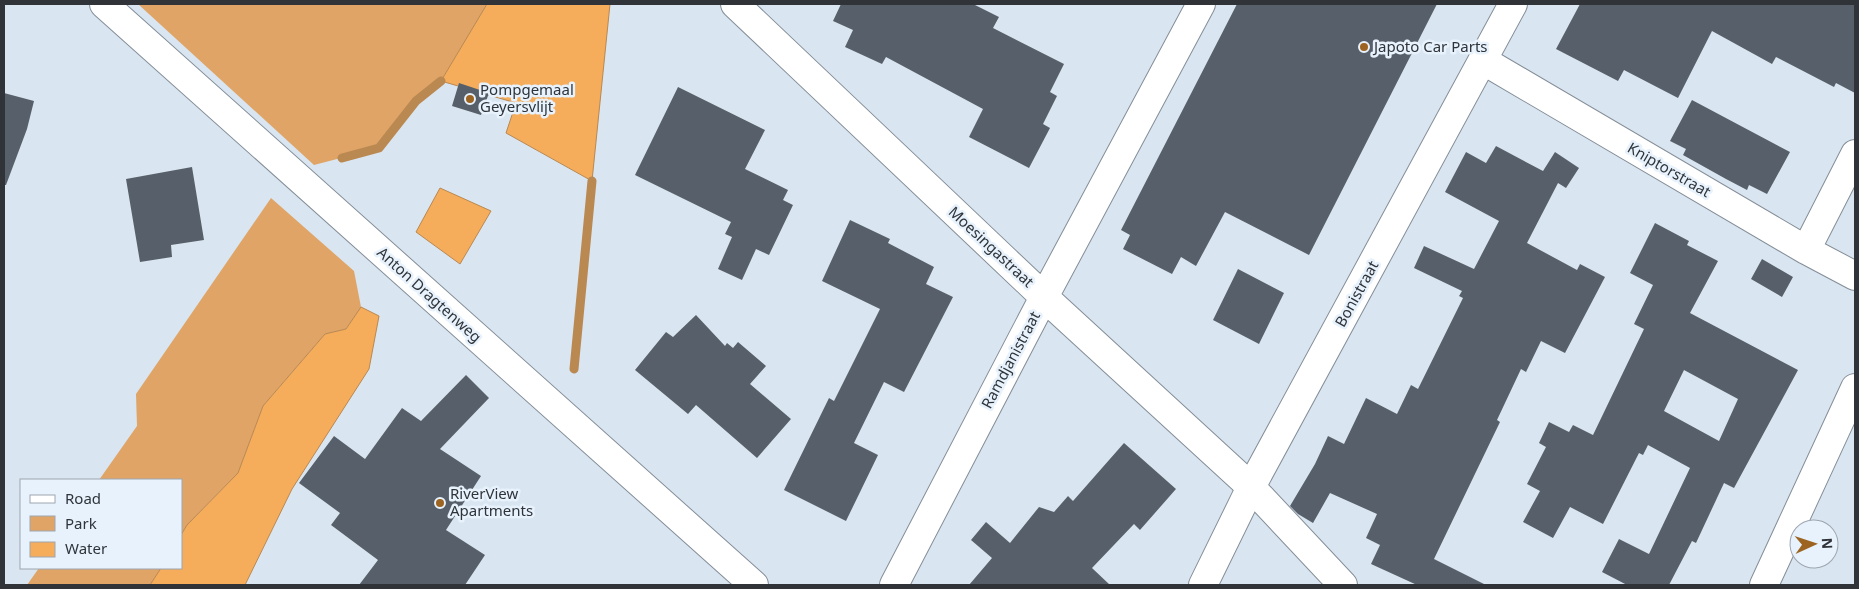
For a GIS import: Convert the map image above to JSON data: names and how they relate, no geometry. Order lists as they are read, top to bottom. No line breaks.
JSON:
{"streets":{"street":["Kniptorstraat","Moesingastraat","Bonistraat","Anton Dragtenweg","Ramdjanistraat"]},"crossings":[["Kniptorstraat","Bonistraat"],["Moesingastraat","Bonistraat"],["Moesingastraat","Ramdjanistraat"]],"places":["Japoto Car Parts","Pompgemaal Geyersvlijt","RiverView Apartments"],"legend":["Road","Park","Water"],"north":"right"}
